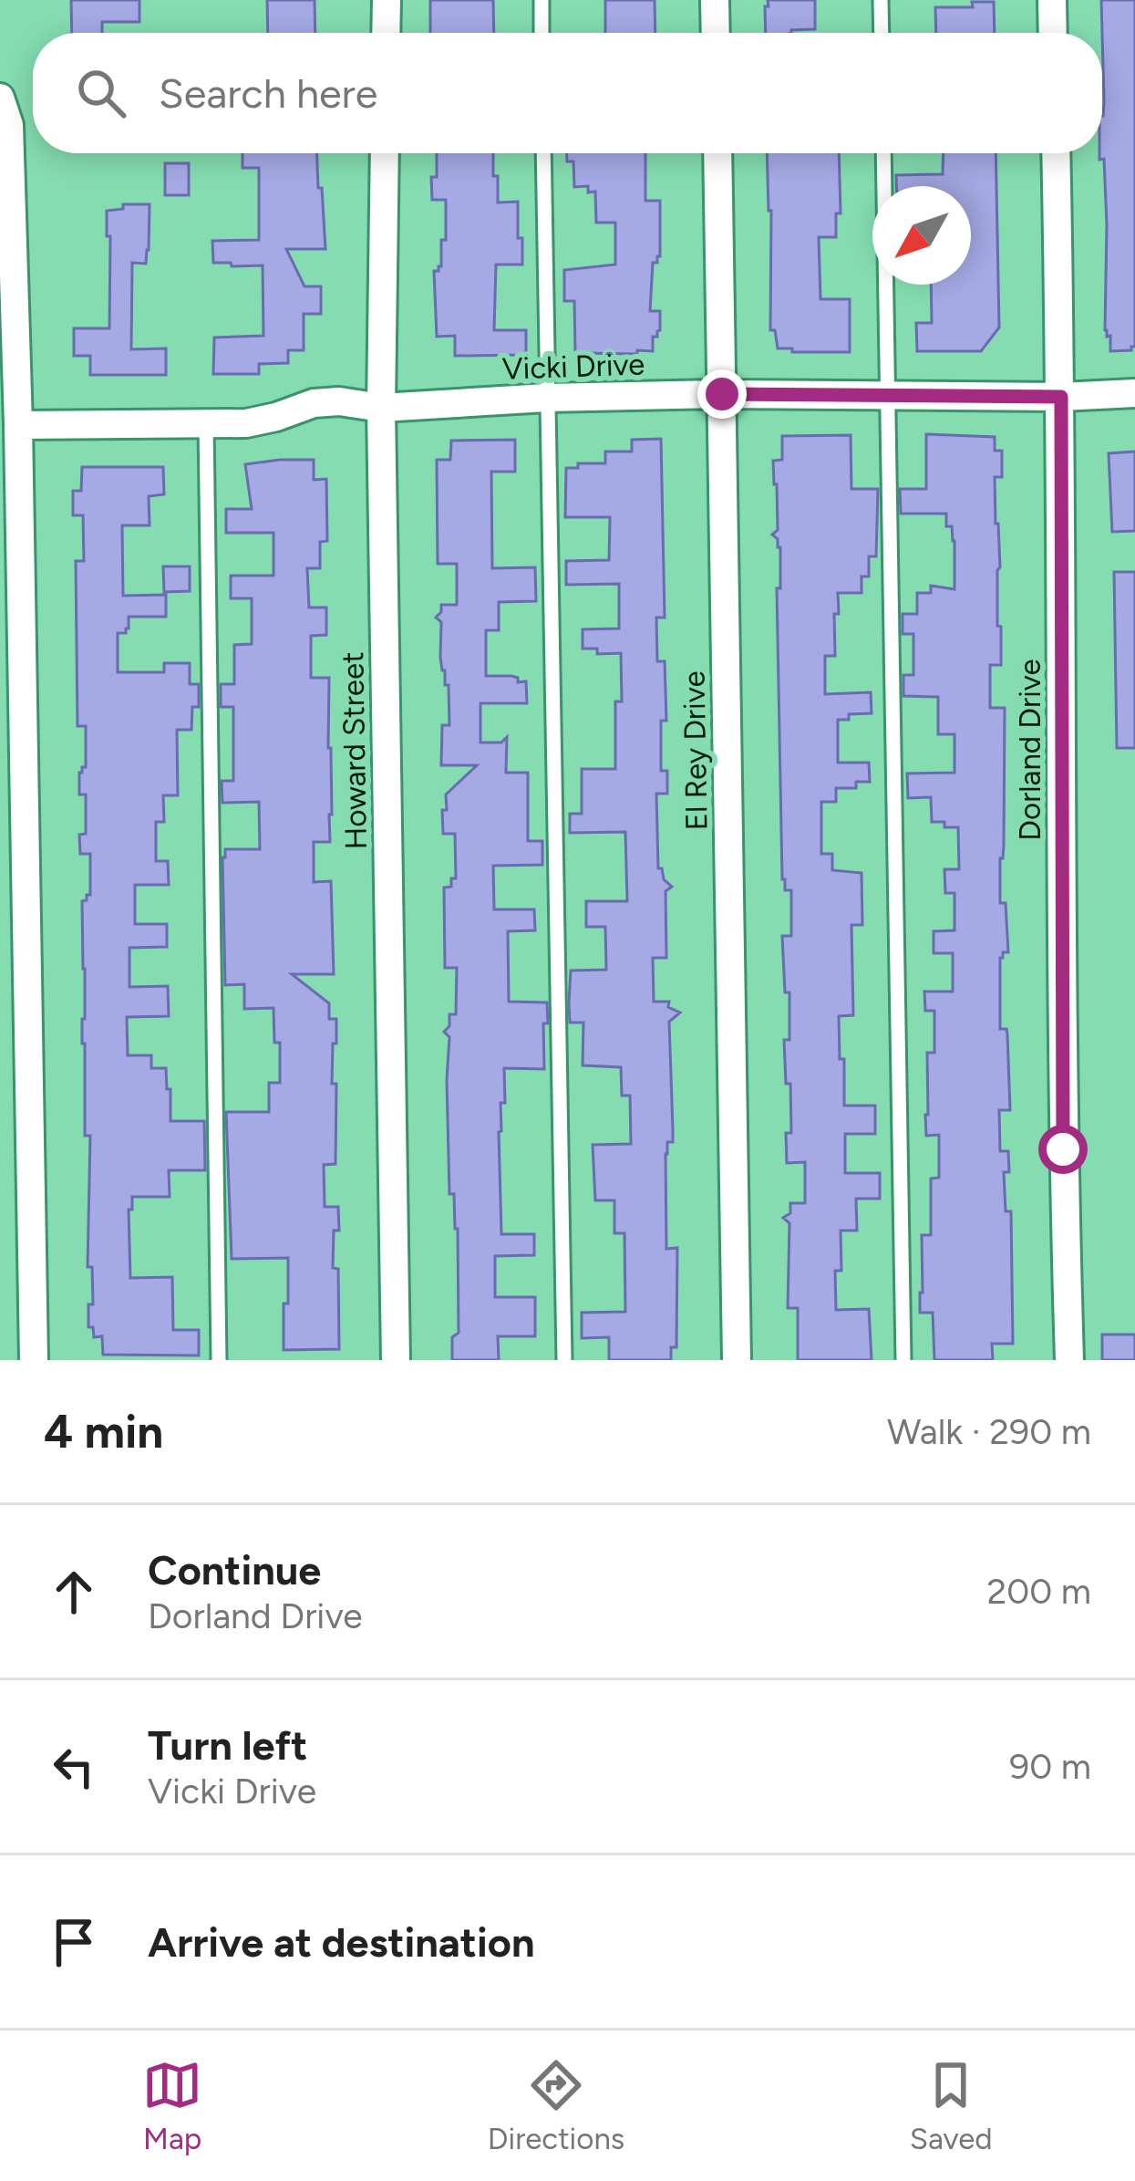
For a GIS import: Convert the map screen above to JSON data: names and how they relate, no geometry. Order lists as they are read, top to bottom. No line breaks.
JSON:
{"streets":{"street":["Vicki Drive","Dorland Drive","Howard Street","El Rey Drive"]},"crossings":[["Vicki Drive","Dorland Drive"],["Vicki Drive","Howard Street"],["Vicki Drive","El Rey Drive"]],"north":"bottom left","page":{"search":"Search here","heading":["4 min","Walk · 290 m"],"list":[["Continue","Dorland Drive","200 m"],["Turn left","Vicki Drive","90 m"],"Arrive at destination"],"nav":["Map","Directions","Saved"]}}
